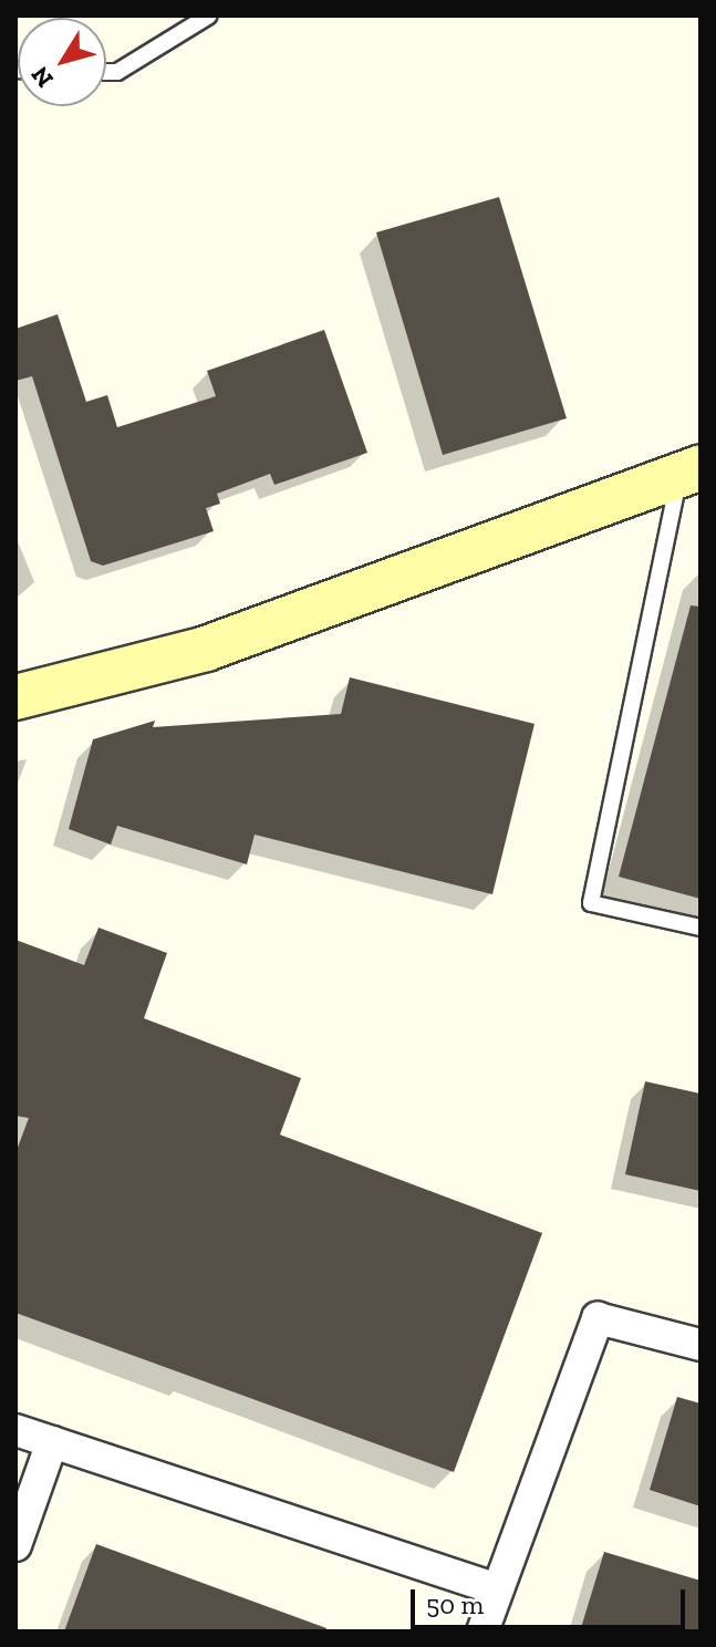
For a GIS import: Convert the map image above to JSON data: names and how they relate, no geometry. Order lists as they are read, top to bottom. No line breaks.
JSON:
{"scale_bar":"50 m","north":"bottom left"}
